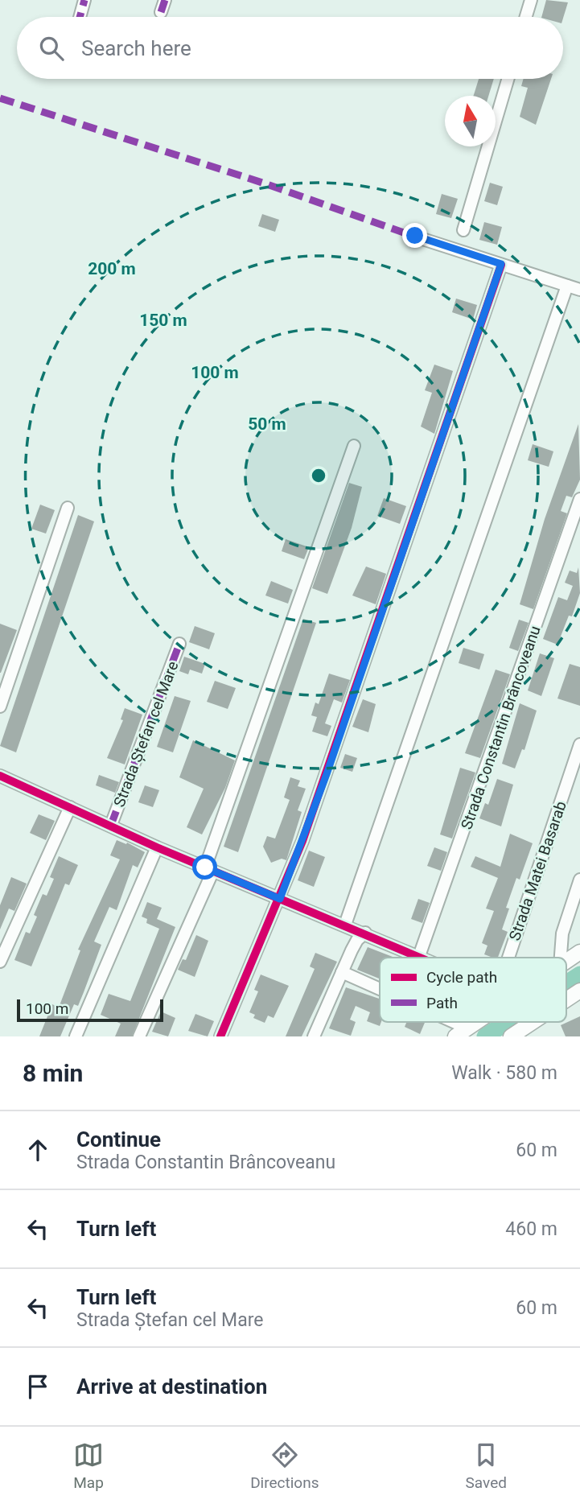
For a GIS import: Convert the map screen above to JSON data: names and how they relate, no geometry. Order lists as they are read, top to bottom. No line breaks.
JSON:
{"streets":{"street":["Strada Constantin Brâncoveanu","Strada Ștefan cel Mare","Strada Matei Basarab"]},"legend":["Cycle path","Path"],"scale_bar":"100 m","north":"top","page":{"search":"Search here","scale":"100 m","heading":["8 min","Walk · 580 m"],"list":[["Continue","Strada Constantin Brâncoveanu","60 m"],["Turn left","460 m"],["Turn left","Strada Ștefan cel Mare","60 m"],"Arrive at destination"],"nav":["Map","Directions","Saved"]},"rings":["200 m","150 m","100 m","50 m"]}
